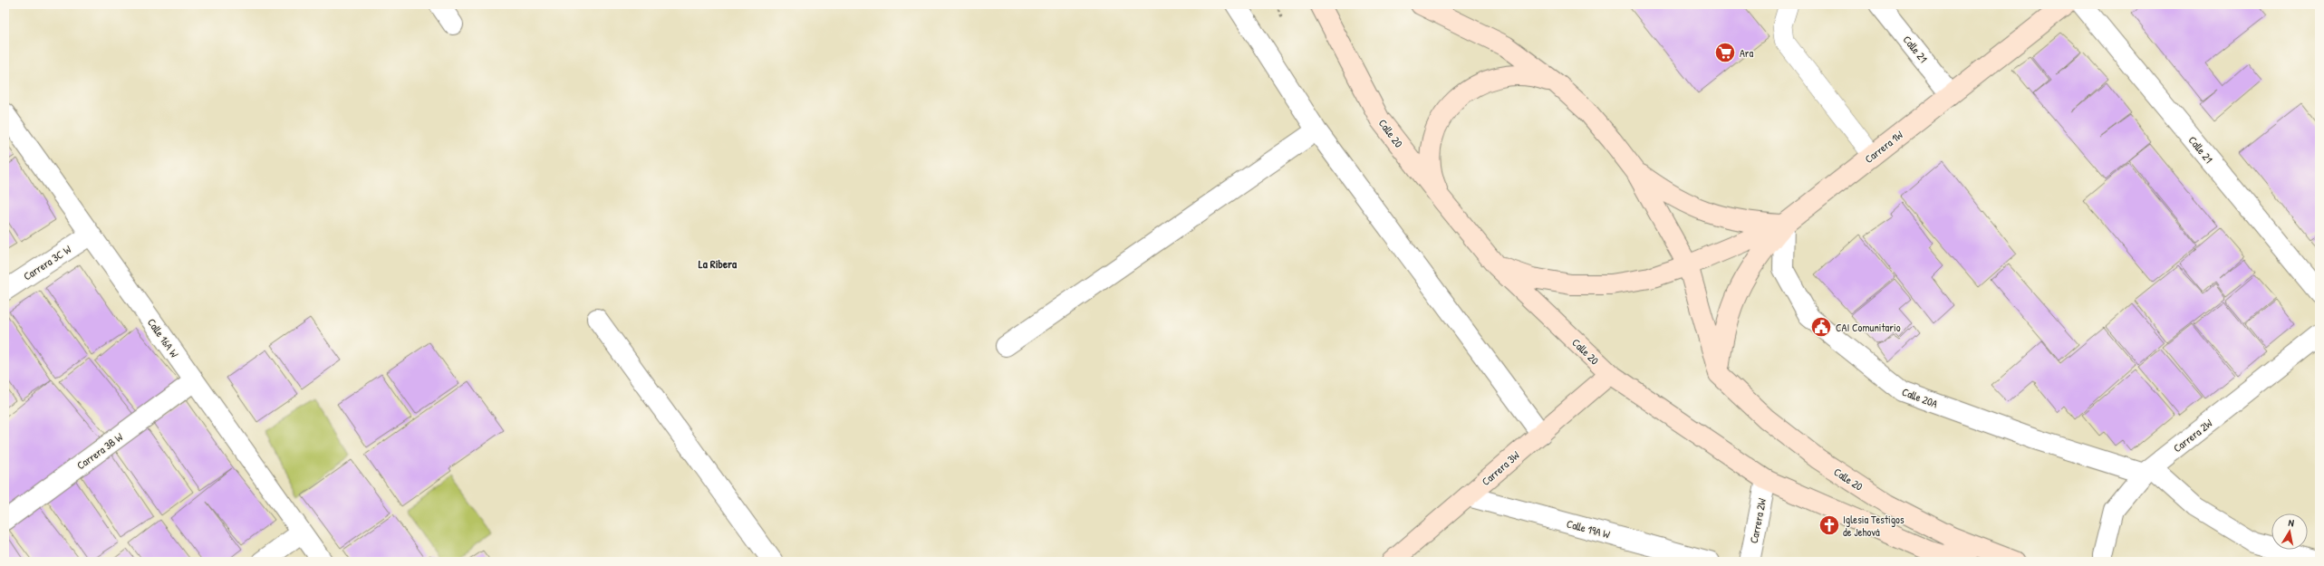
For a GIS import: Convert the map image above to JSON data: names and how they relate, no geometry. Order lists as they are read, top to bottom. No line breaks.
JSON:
{"streets":{"main road":["Calle 20","Carrera 1W","Carrera 3W"],"street":["Calle 21","Carrera 3C W","Calle 16A W","Calle 20A","Carrera 2W","Carrera 3B W","Calle 19A W"]},"crossings":[["Calle 21","Carrera 1W"],["Calle 20","Carrera 1W"],["Calle 20","Carrera 2W"],["Calle 20","Carrera 3W"],["Carrera 1W","Calle 20A"],["Carrera 3C W","Calle 16A W"],["Calle 16A W","Carrera 3B W"],["Calle 20A","Carrera 2W"],["Carrera 3W","Calle 19A W"]],"districts":["La Ribera"],"places":{"supermarket":["Ara"],"public building":["CAI Comunitario"],"church":["Iglesia Testigos de Jehová"]},"north":"top"}
